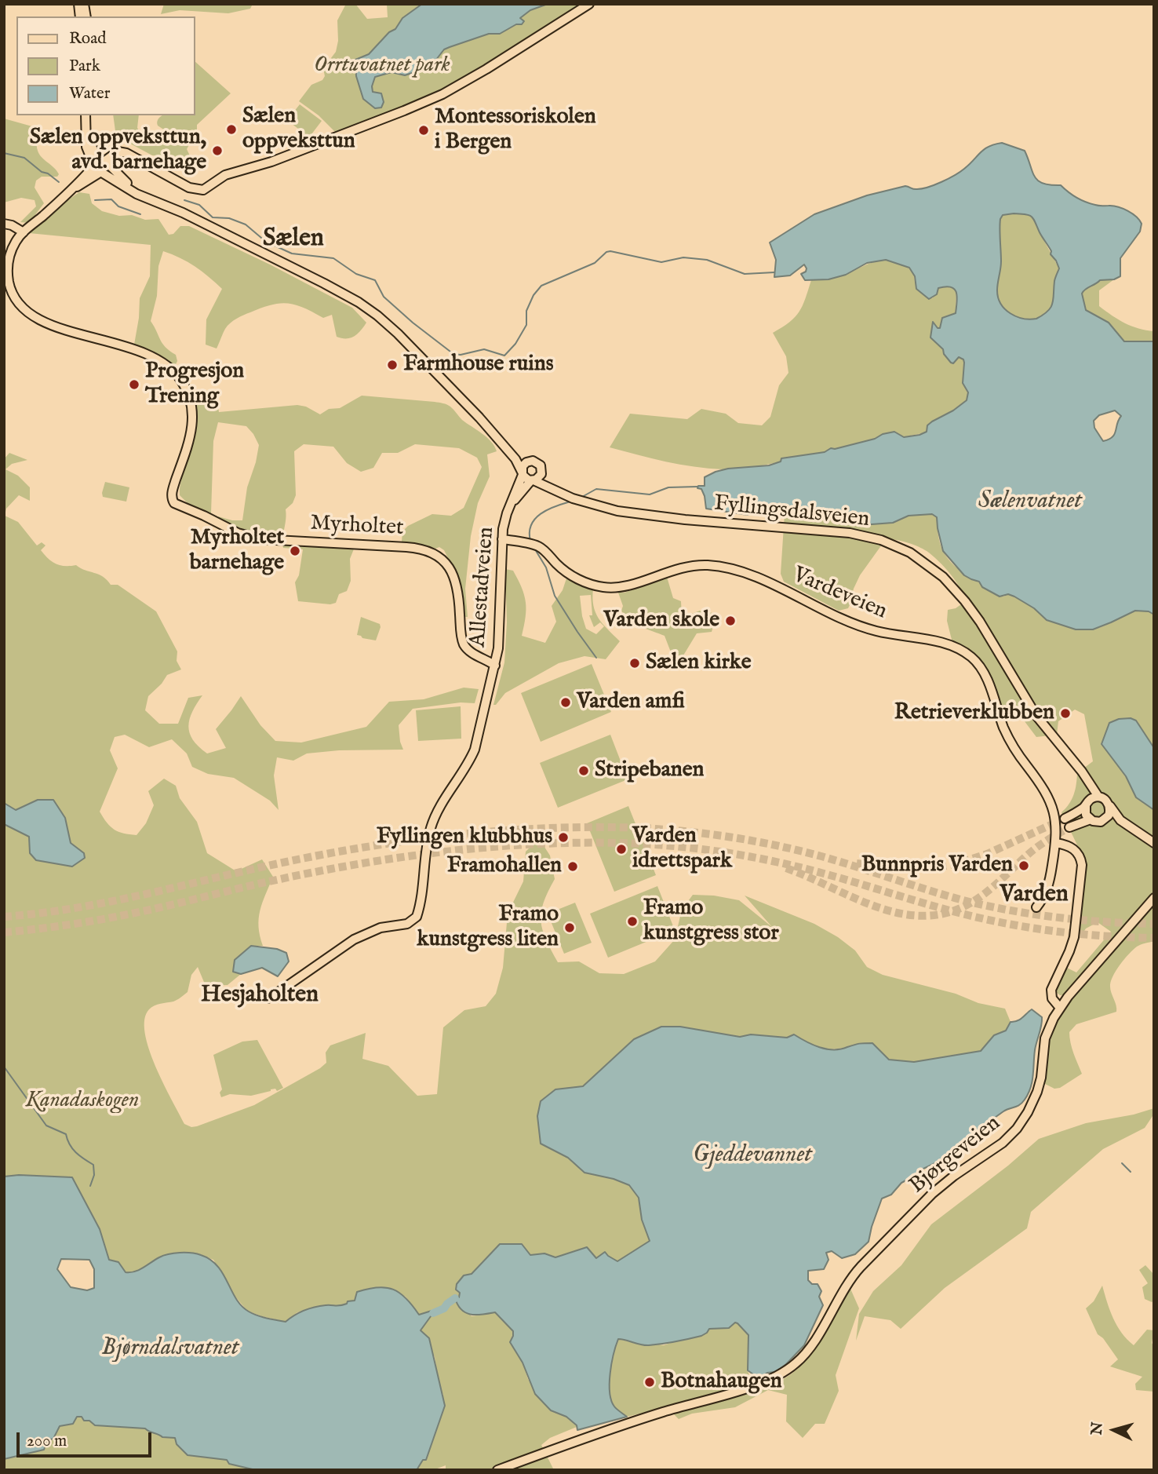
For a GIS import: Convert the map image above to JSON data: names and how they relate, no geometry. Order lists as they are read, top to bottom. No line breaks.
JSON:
{"streets":{"main road":["Fyllingsdalsveien","Myrholtet","Allestadveien","Vardeveien","Bjørgeveien"]},"crossings":[["Fyllingsdalsveien","Allestadveien"],["Allestadveien","Vardeveien"]],"districts":["Sælen","Varden","Hesjaholten"],"water":["Sælenvatnet","Gjeddevannet","Bjørndalsvatnet"],"parks":["Orrtuvatnet park","Kanadaskogen"],"places":["Sælen oppveksttun","Montessoriskolen i Bergen","Sælen oppveksttun, avd. barnehage","Farmhouse ruins","Progresjon Trening","Myrholtet barnehage","Varden skole","Sælen kirke","Varden amfi","Retrieverklubben","Stripebanen","Fyllingen klubbhus","Varden idrettspark","Bunnpris Varden","Framohallen","Framo kunstgress stor","Framo kunstgress liten","Botnahaugen"],"legend":["Road","Park","Water"],"scale_bar":"200 m","north":"left"}
